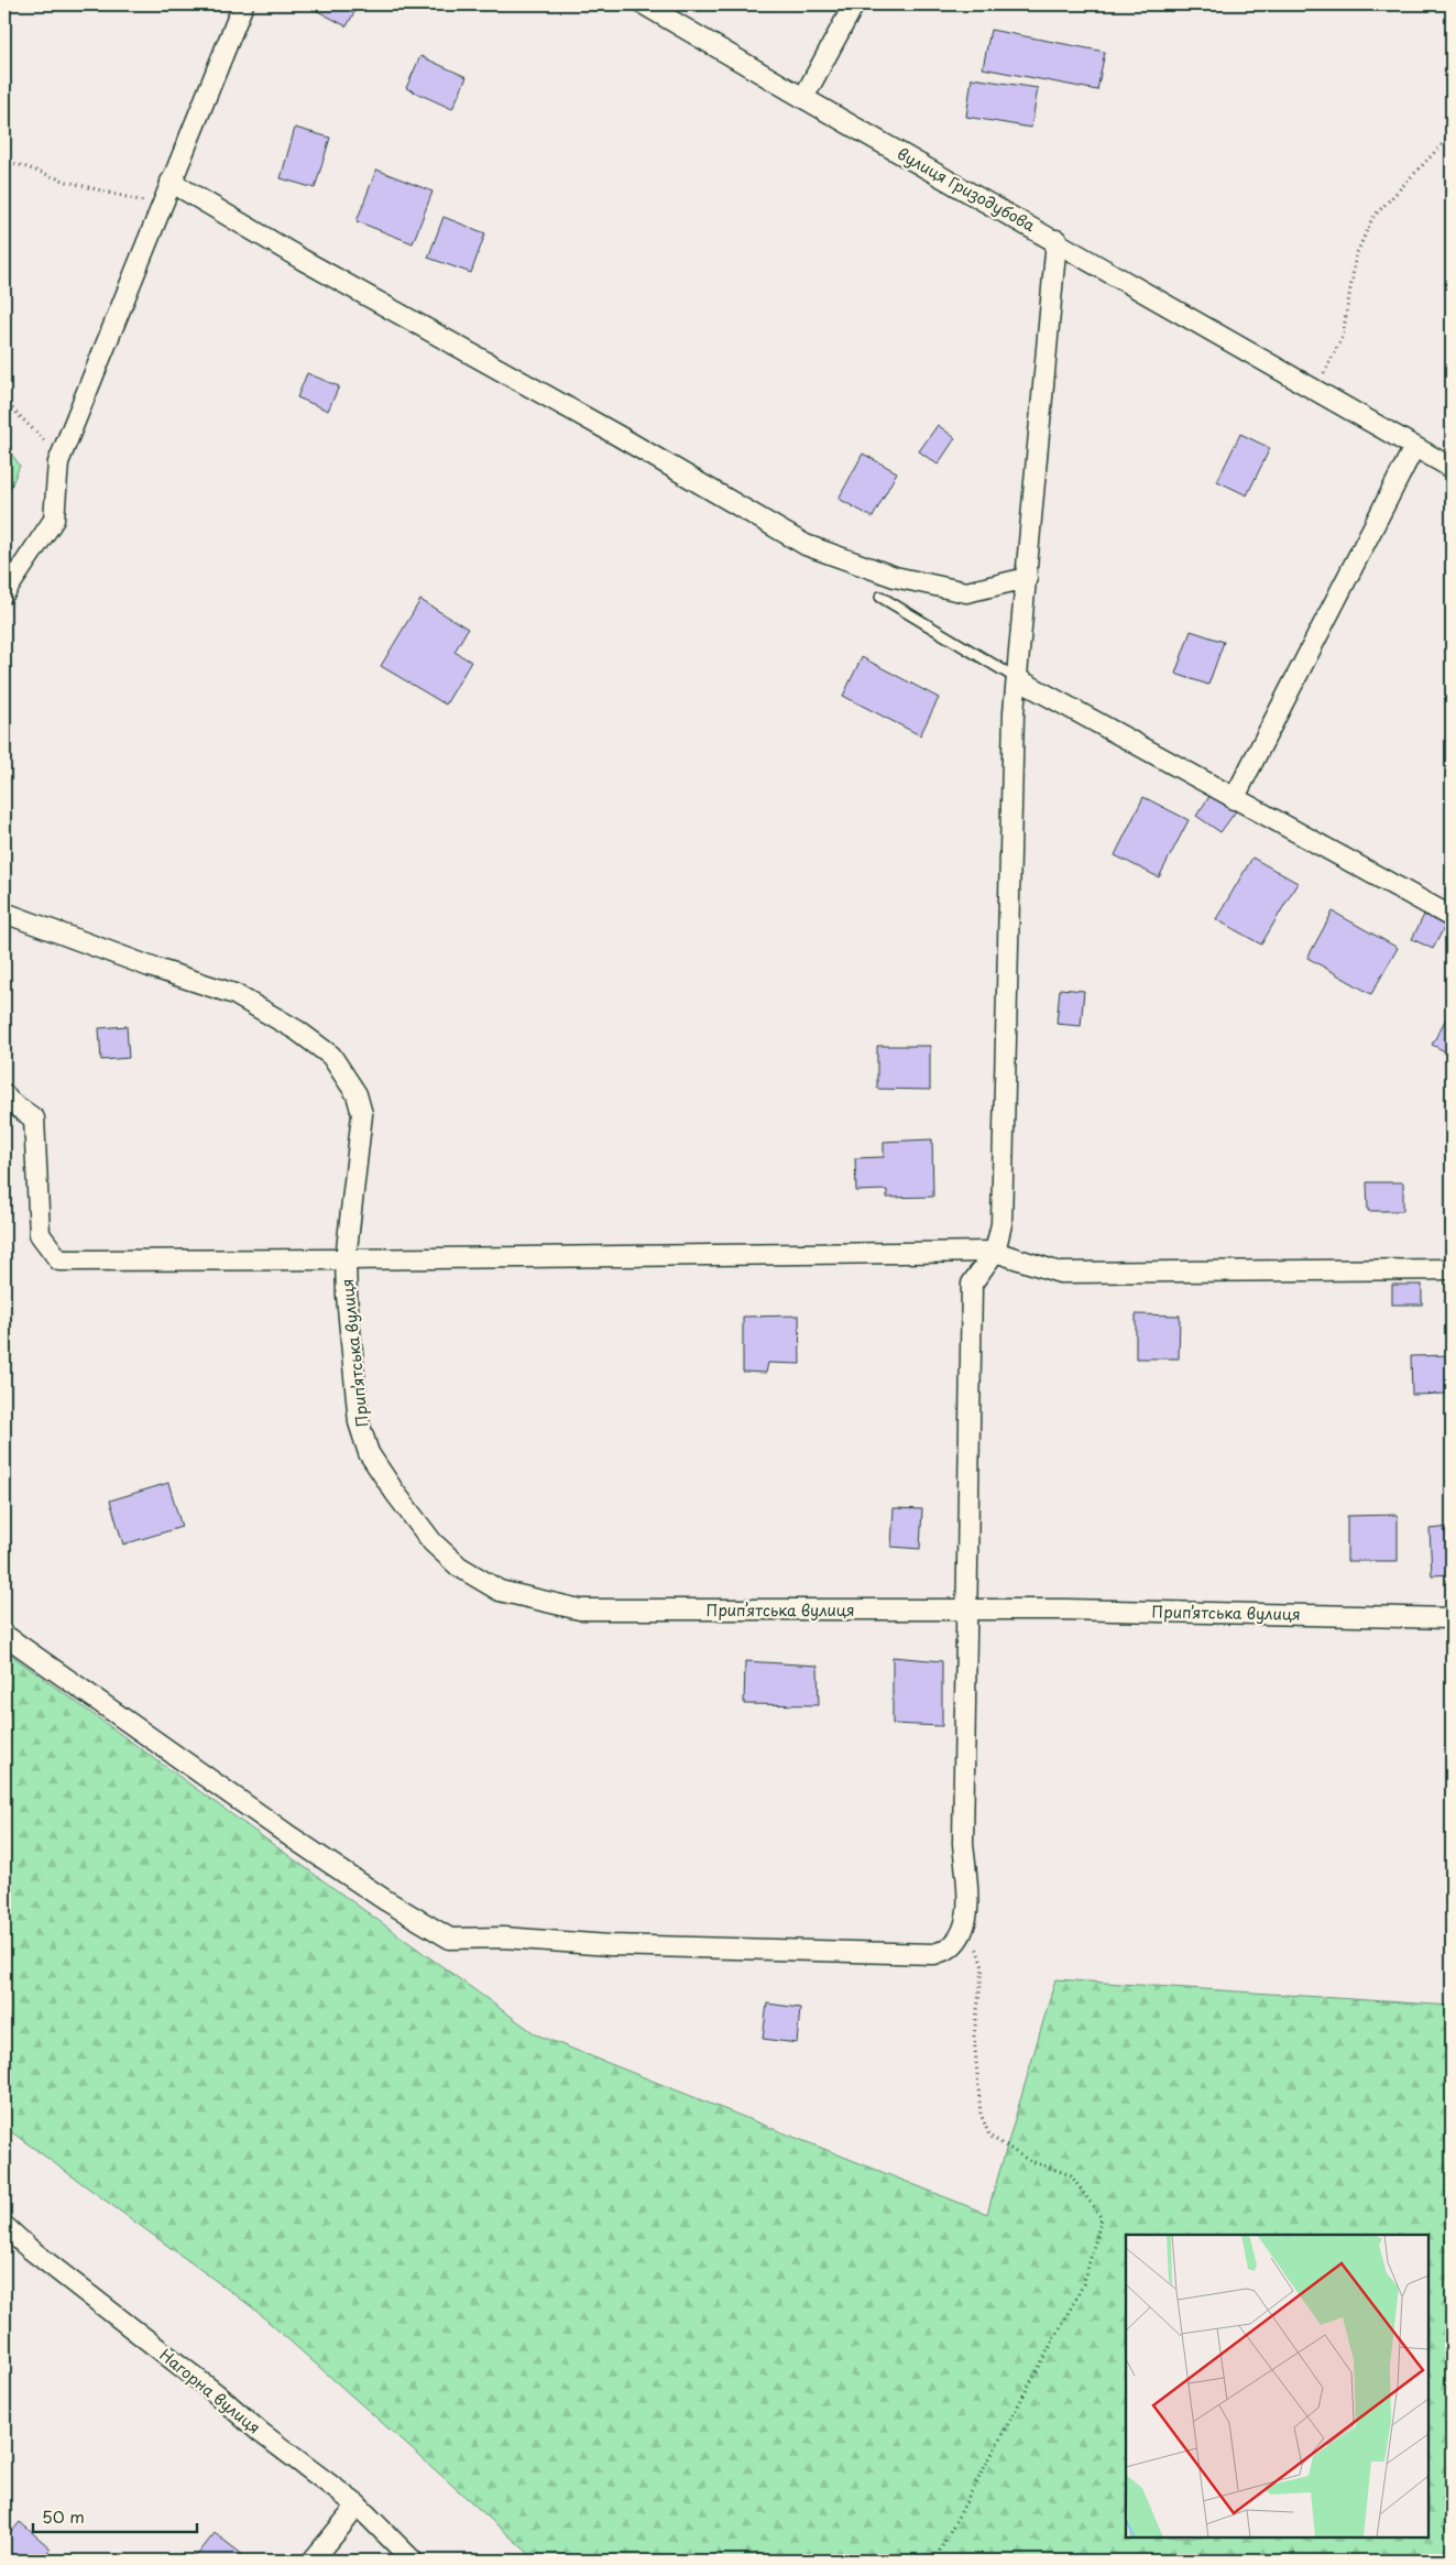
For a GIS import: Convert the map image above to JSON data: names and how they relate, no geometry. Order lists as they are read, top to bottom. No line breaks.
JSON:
{"streets":{"street":["вулиця Гризодубова","Прип’ятська вулиця","Нагорна вулиця"]},"scale_bar":"50 m"}
